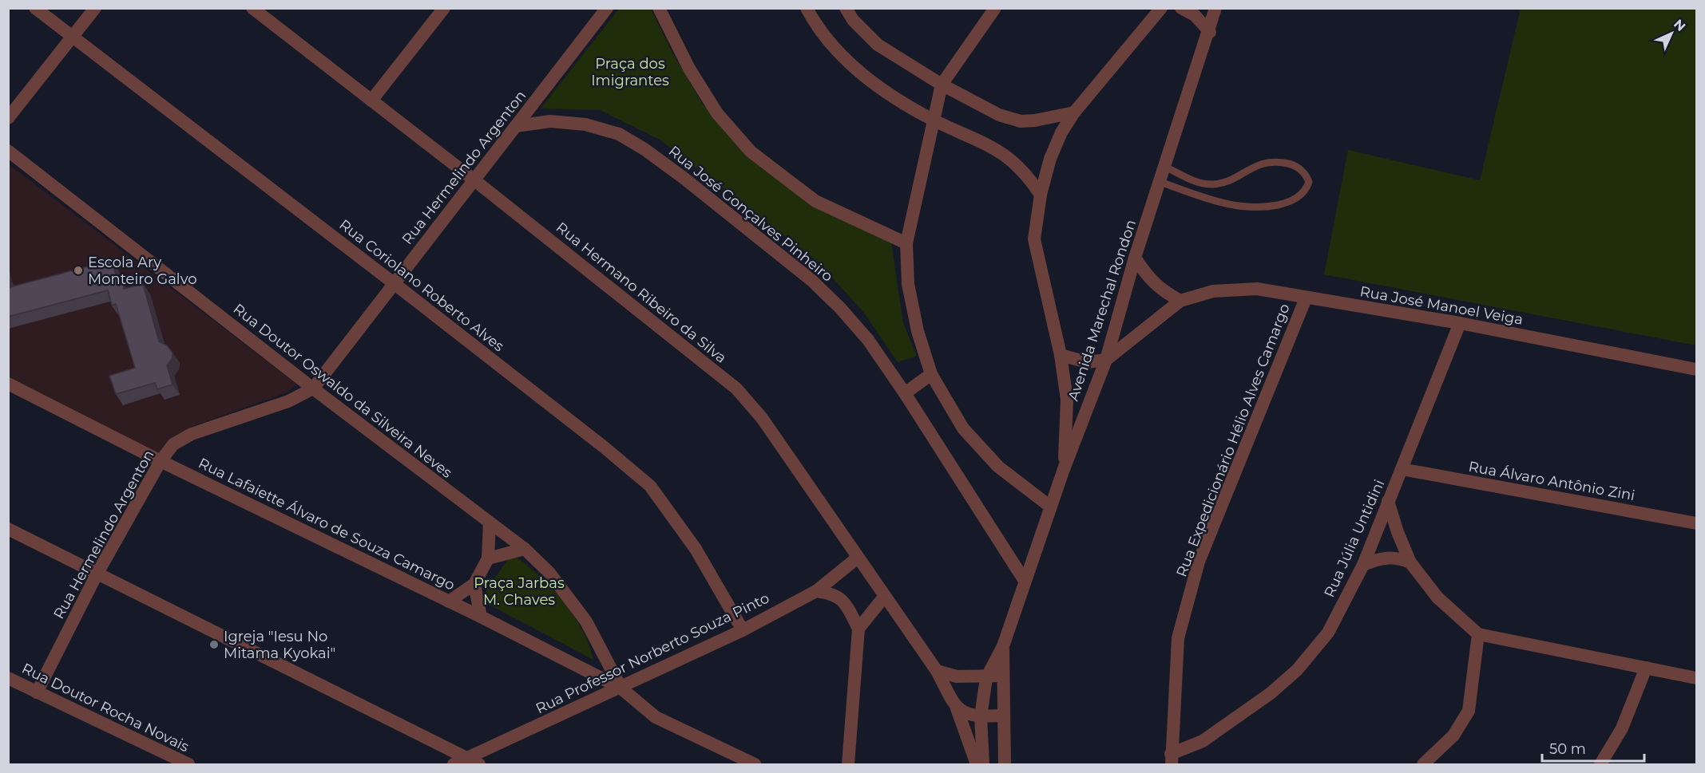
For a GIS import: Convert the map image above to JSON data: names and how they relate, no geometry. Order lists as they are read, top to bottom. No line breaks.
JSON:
{"streets":{"street":["Rua Hermelindo Argenton","Rua José Gonçalves Pinheiro","Rua Coriolano Roberto Alves","Rua Hermano Ribeiro da Silva","Rua José Manoel Veiga","Avenida Marechal Rondon","Rua Doutor Oswaldo da Silveira Neves","Rua Expedicionário Hélio Alves Camargo","Rua Álvaro Antônio Zini","Rua Lafaiette Álvaro de Souza Camargo","Rua Júlia Untidini","Rua Professor Norberto Souza Pinto","Rua Doutor Rocha Novais"]},"crossings":[["Rua Hermelindo Argenton","Rua José Gonçalves Pinheiro"],["Rua Hermelindo Argenton","Rua Coriolano Roberto Alves"],["Rua Hermelindo Argenton","Rua Hermano Ribeiro da Silva"],["Rua Hermelindo Argenton","Rua Doutor Oswaldo da Silveira Neves"],["Rua Hermelindo Argenton","Rua Lafaiette Álvaro de Souza Camargo"],["Rua Hermelindo Argenton","Rua Doutor Rocha Novais"],["Rua José Gonçalves Pinheiro","Avenida Marechal Rondon"],["Rua Coriolano Roberto Alves","Rua Professor Norberto Souza Pinto"],["Rua Hermano Ribeiro da Silva","Rua Professor Norberto Souza Pinto"],["Rua José Manoel Veiga","Avenida Marechal Rondon"],["Rua José Manoel Veiga","Rua Expedicionário Hélio Alves Camargo"],["Rua José Manoel Veiga","Rua Júlia Untidini"],["Rua Doutor Oswaldo da Silveira Neves","Rua Lafaiette Álvaro de Souza Camargo"],["Rua Doutor Oswaldo da Silveira Neves","Rua Professor Norberto Souza Pinto"],["Rua Expedicionário Hélio Alves Camargo","Rua Júlia Untidini"],["Rua Álvaro Antônio Zini","Rua Júlia Untidini"],["Rua Lafaiette Álvaro de Souza Camargo","Rua Professor Norberto Souza Pinto"]],"parks":["Praça dos Imigrantes","Praça Jarbas M. Chaves"],"places":["Escola Ary Monteiro Galvo","Igreja \"Iesu No Mitama Kyokai\""],"scale_bar":"50 m","north":"top right"}
